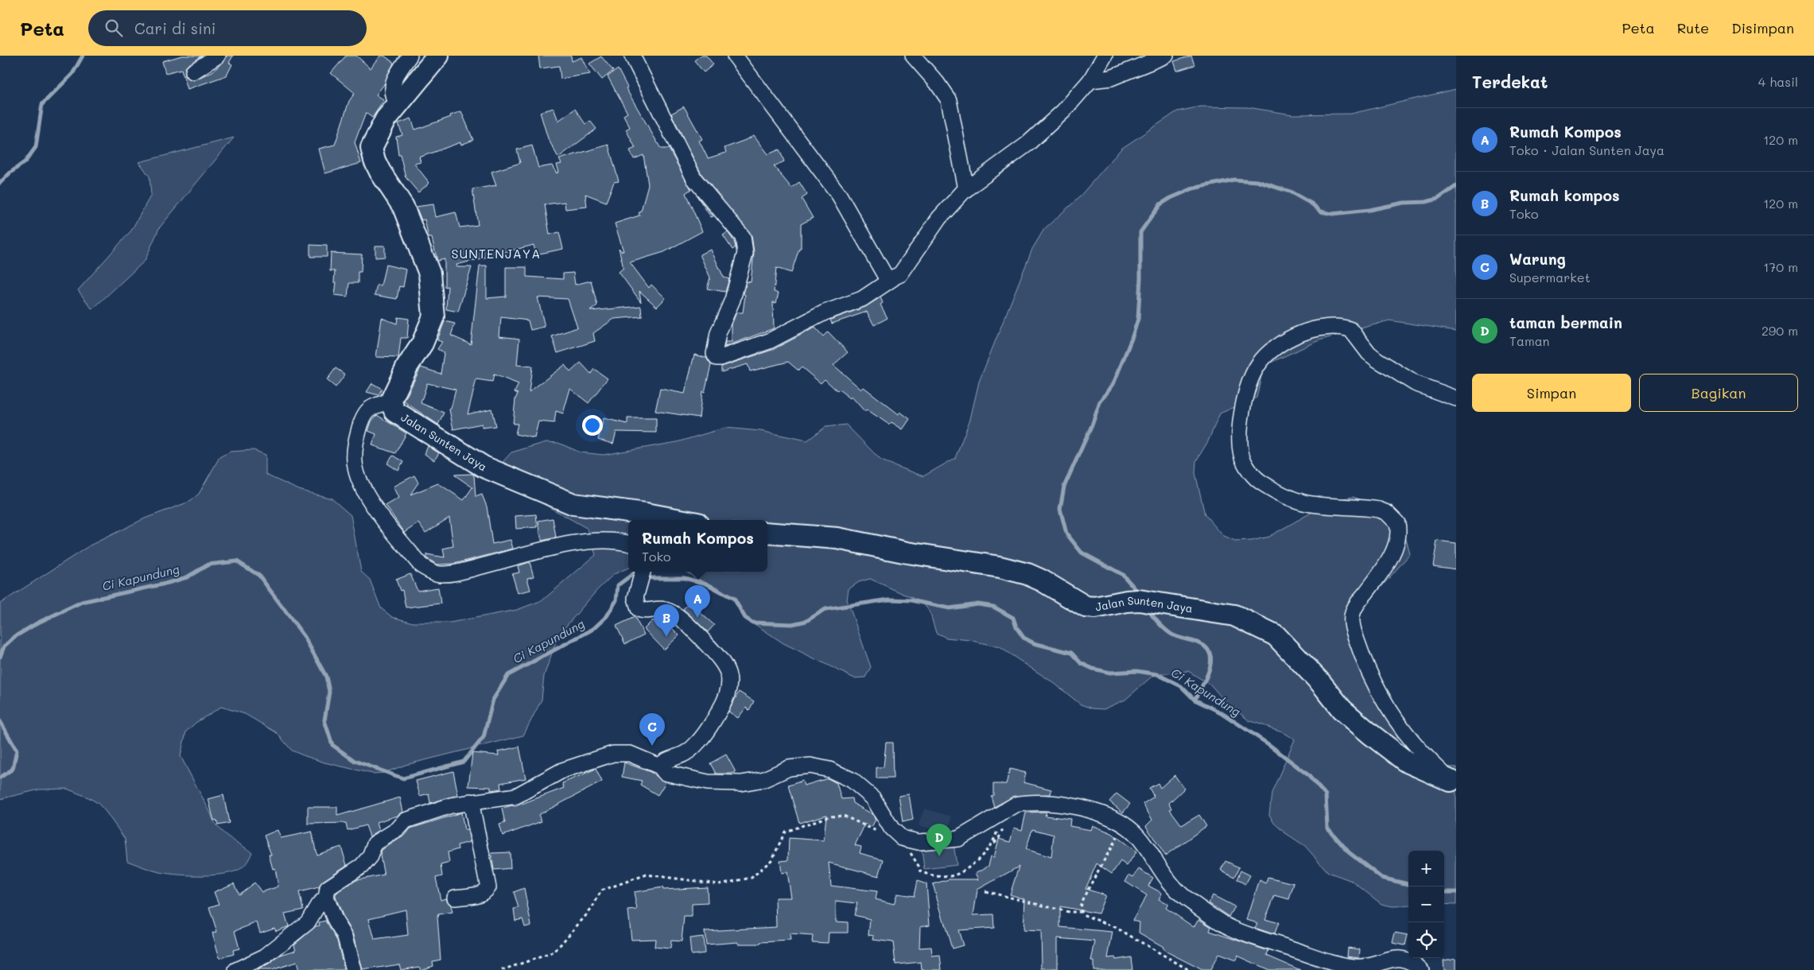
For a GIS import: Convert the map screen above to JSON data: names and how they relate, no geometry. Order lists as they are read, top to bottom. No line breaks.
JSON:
{"streets":{"main road":["Jalan Sunten Jaya"]},"districts":["SUNTENJAYA"],"water":["Ci Kapundung"],"page":{"header":"Peta","search":"Cari di sini","nav":["Peta","Rute","Disimpan"],"heading":["Terdekat","4 hasil"],"list":[{"mark":"A","name":"Rumah Kompos","note":"Toko · Jalan Sunten Jaya","value":"120 m"},{"mark":"B","name":"Rumah kompos","note":"Toko","value":"120 m"},{"mark":"C","name":"Warung","note":"Supermarket","value":"170 m"},{"mark":"D","name":"taman bermain","note":"Taman","value":"290 m"}],"buttons":["Simpan","Bagikan"],"popup":["Rumah Kompos","Toko"],"pins":["A","B","C","D"],"map_buttons":["+","−"]}}
